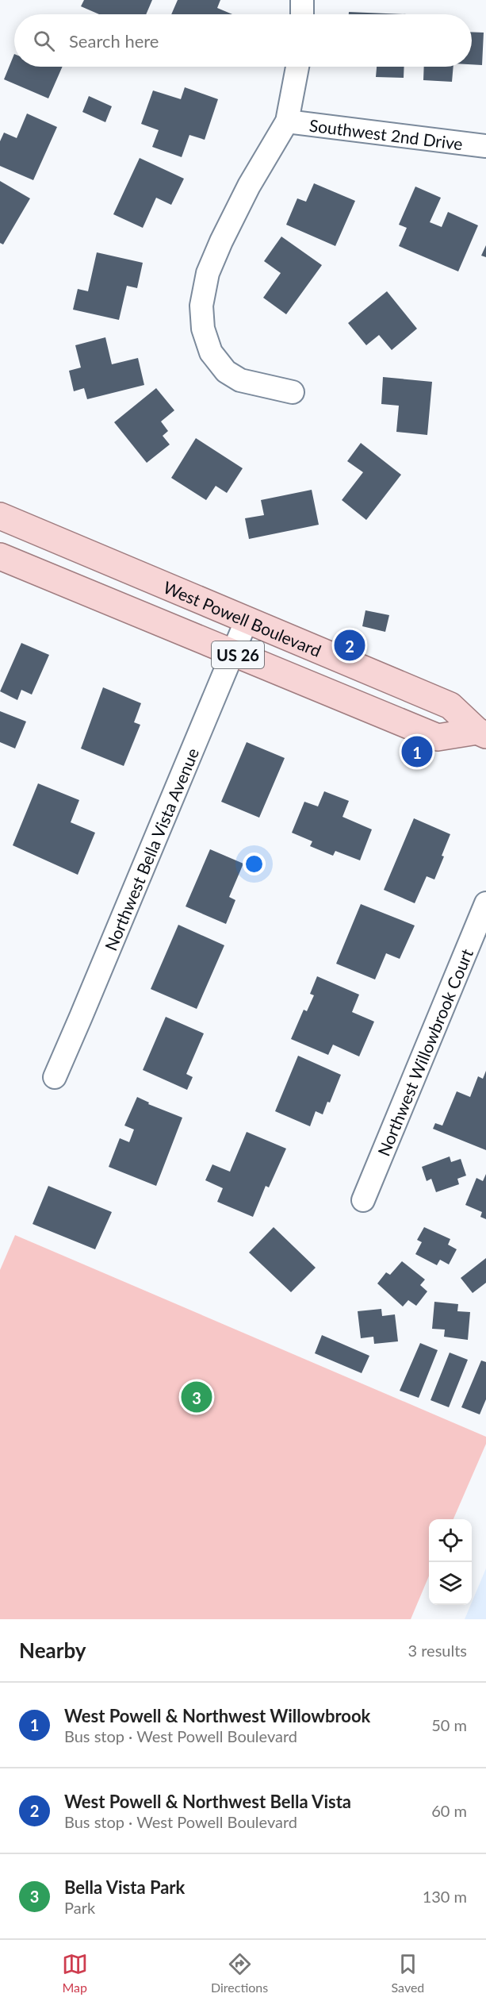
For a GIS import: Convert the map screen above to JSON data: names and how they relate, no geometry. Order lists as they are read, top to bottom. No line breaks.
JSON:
{"streets":{"main road":["West Powell Boulevard","US 26"],"street":["Southwest 2nd Drive","Northwest Bella Vista Avenue","Northwest Willowbrook Court"]},"crossings":[["West Powell Boulevard","Northwest Bella Vista Avenue"]],"page":{"search":"Search here","pins":["2","1","3"],"heading":["Nearby","3 results"],"list":[{"mark":"1","name":"West Powell & Northwest Willowbrook","note":"Bus stop · West Powell Boulevard","value":"50 m"},{"mark":"2","name":"West Powell & Northwest Bella Vista","note":"Bus stop · West Powell Boulevard","value":"60 m"},{"mark":"3","name":"Bella Vista Park","note":"Park","value":"130 m"}],"nav":["Map","Directions","Saved"]}}
